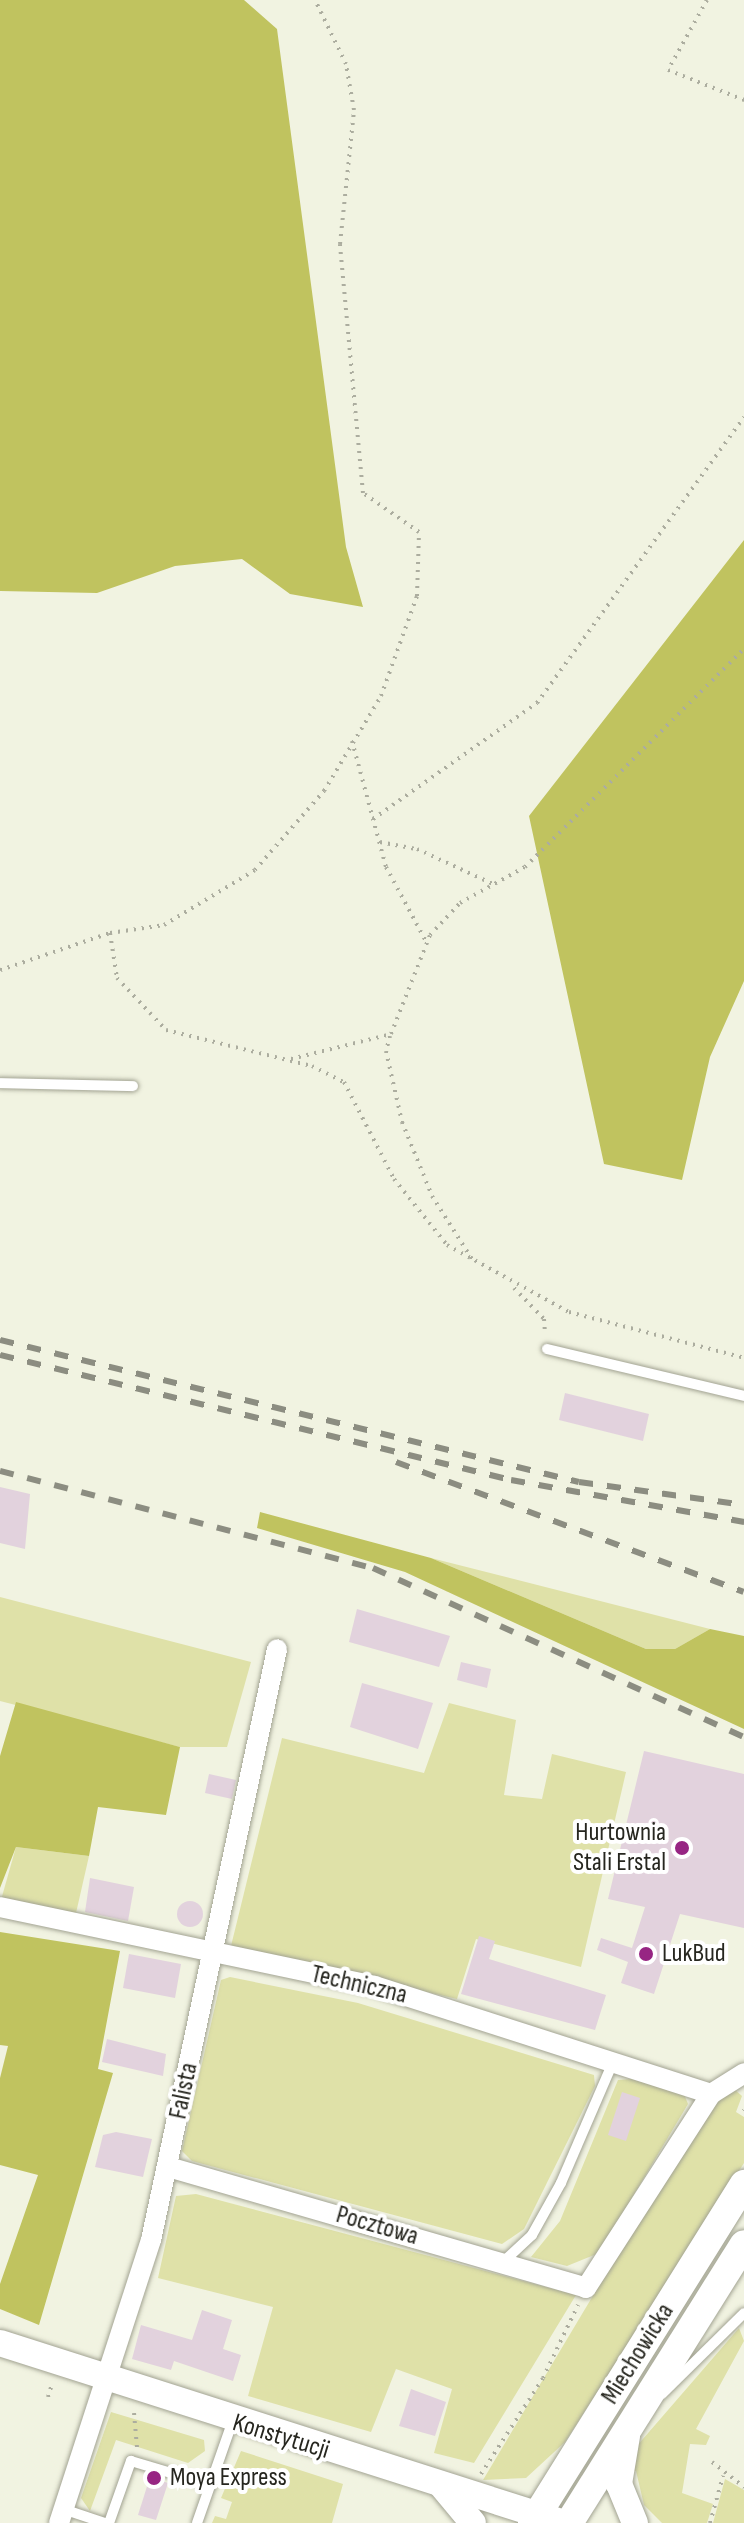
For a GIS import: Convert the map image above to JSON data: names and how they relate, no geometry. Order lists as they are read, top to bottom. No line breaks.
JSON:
{"streets":{"main road":["Miechowicka"],"street":["Techniczna","Falista","Pocztowa","Konstytucji"]},"crossings":[["Techniczna","Falista"],["Falista","Pocztowa"],["Falista","Konstytucji"],["Miechowicka","Konstytucji"]],"places":["Hurtownia Stali Erstal","LukBud","Moya Express"]}
